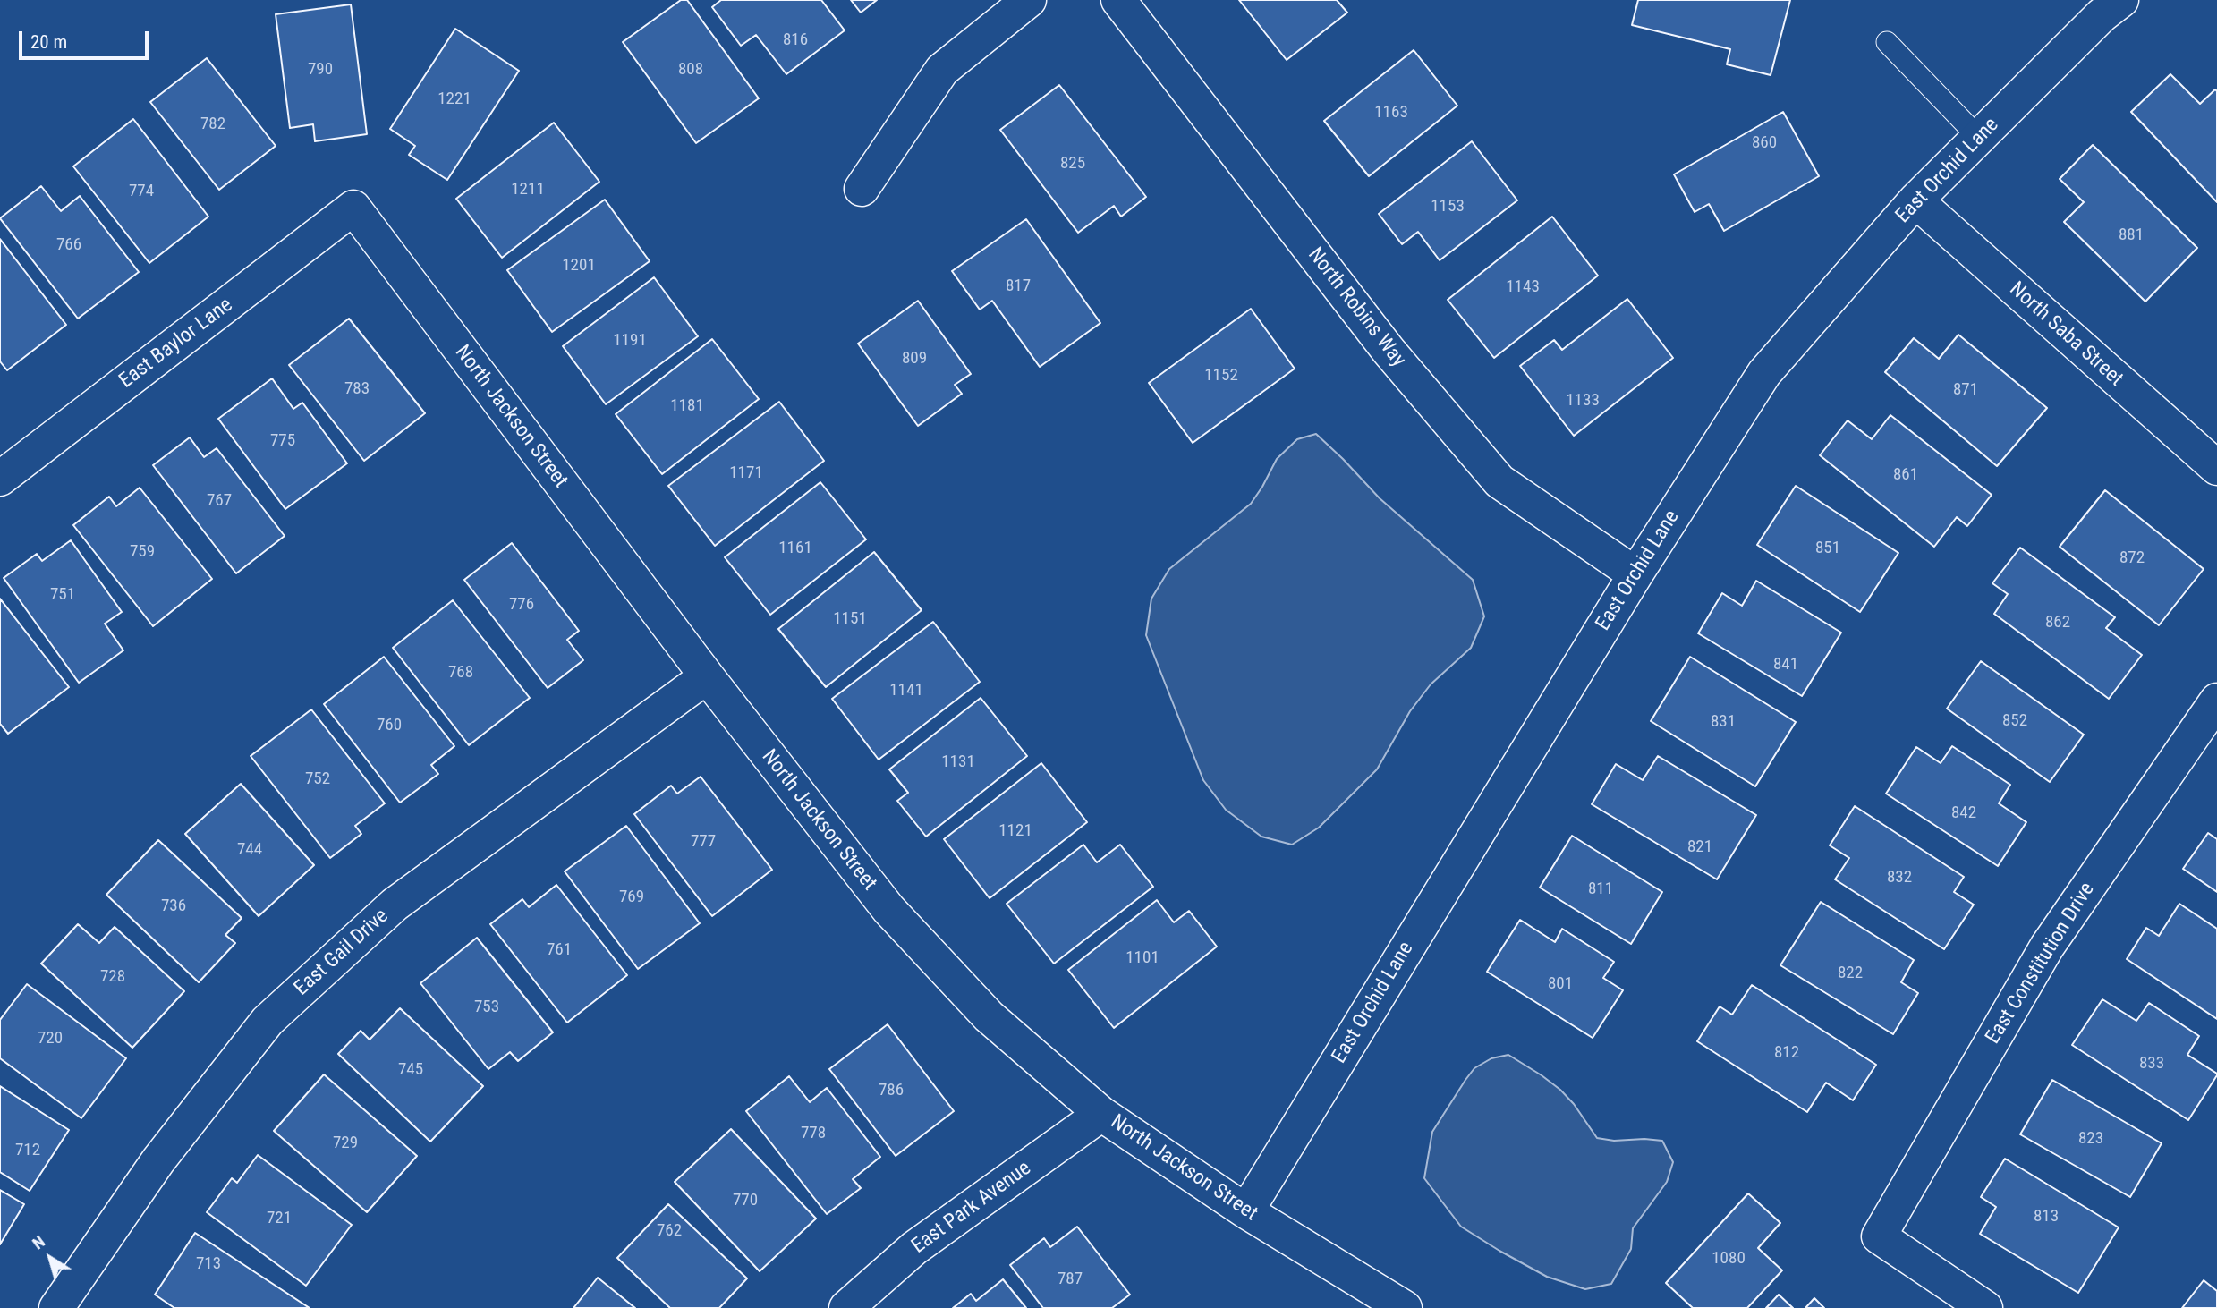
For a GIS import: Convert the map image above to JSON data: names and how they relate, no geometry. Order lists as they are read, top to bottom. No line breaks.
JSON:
{"streets":{"street":["East Orchid Lane","North Robins Way","North Saba Street","East Baylor Lane","North Jackson Street","East Gail Drive","East Constitution Drive","East Park Avenue"]},"crossings":[["East Orchid Lane","North Robins Way"],["East Orchid Lane","North Saba Street"],["East Orchid Lane","North Jackson Street"],["East Baylor Lane","North Jackson Street"],["North Jackson Street","East Gail Drive"],["North Jackson Street","East Park Avenue"]],"house_numbers":["816","790","808","1221","1163","782","860","825","1211","774","1153","881","766","1201","817","1143","1191","809","1152","783","871","1133","1181","775","1171","861","767","1161","851","759","872","751","776","1151","862","841","768","1141","852","831","760","1131","752","842","1121","777","821","744","832","811","769","736","761","1101","822","728","801","753","720","812","833","745","786","778","823","729","712","770","813","721","762","1080","713","787"],"scale_bar":"20 m","north":"top left"}
